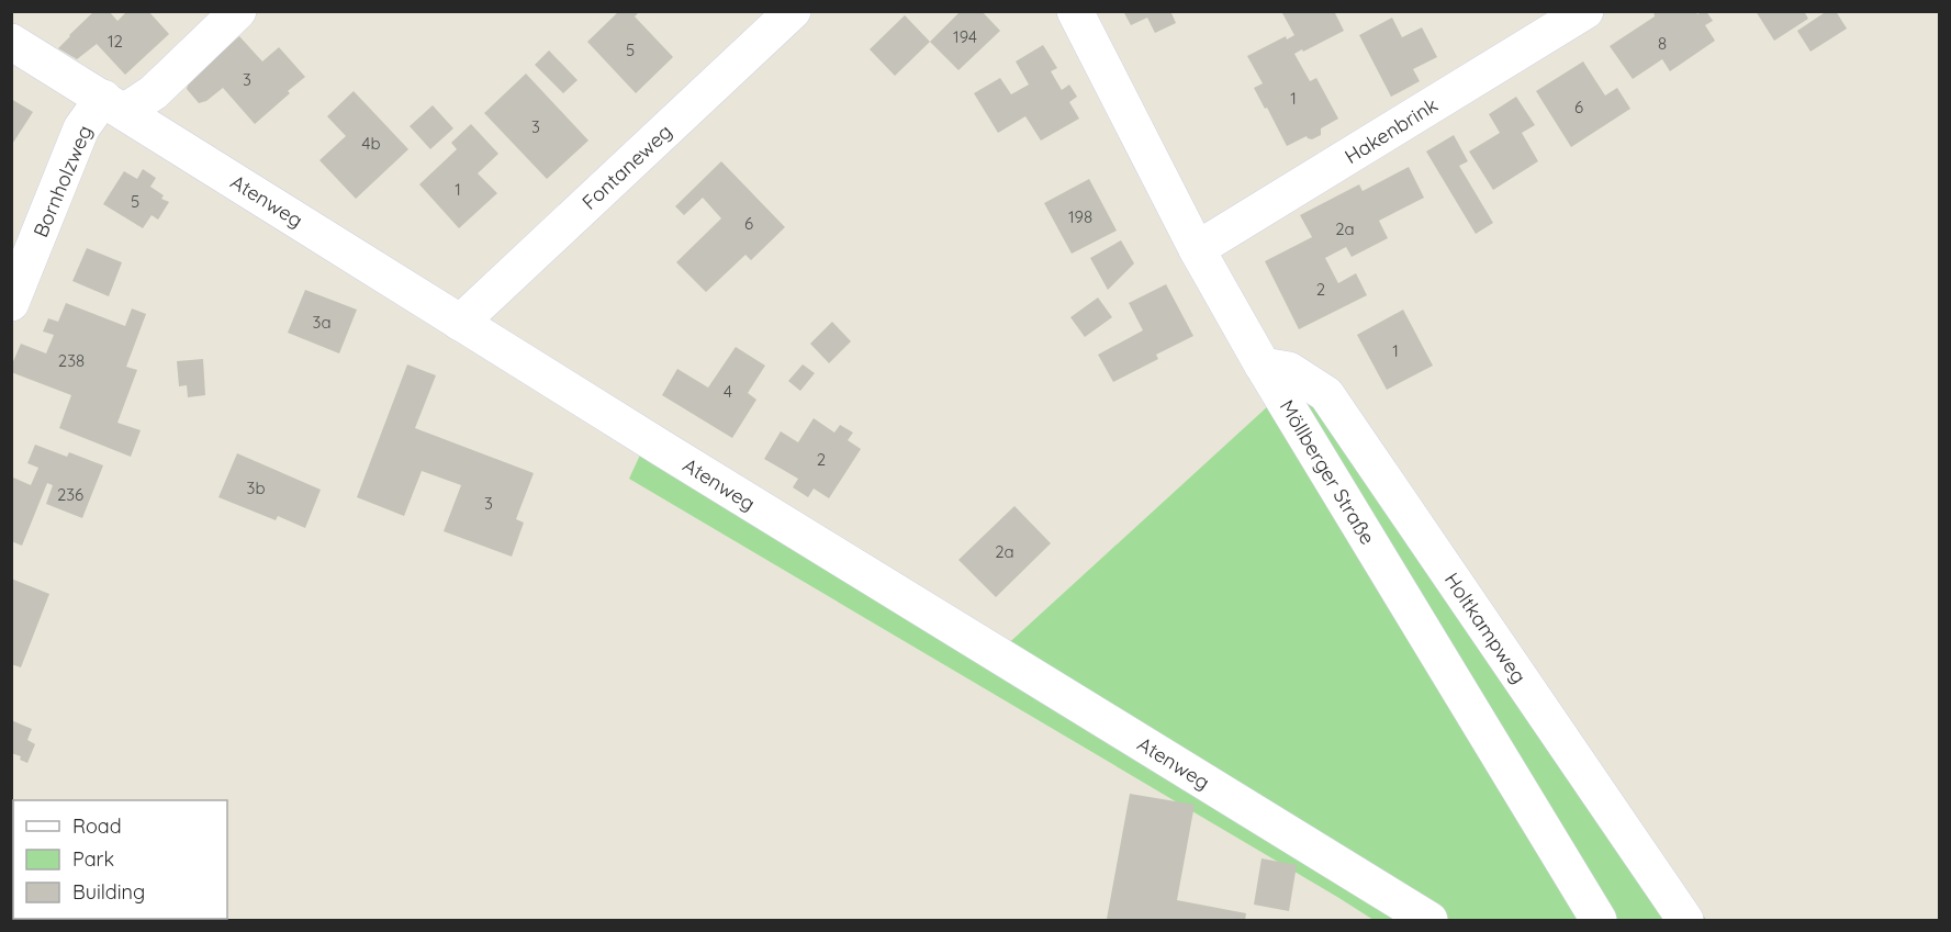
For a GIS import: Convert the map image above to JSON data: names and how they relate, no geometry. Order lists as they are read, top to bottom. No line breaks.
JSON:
{"streets":{"street":["Hakenbrink","Fontaneweg","Bornholzweg","Atenweg","Möllberger Straße","Holtkampweg"]},"crossings":[["Hakenbrink","Möllberger Straße"],["Fontaneweg","Atenweg"],["Bornholzweg","Atenweg"],["Möllberger Straße","Holtkampweg"]],"house_numbers":["194","12","8","5","3","1","6","3","4b","1","5","198","6","2a","2","3a","1","238","4","2","3b","236","3","2a"],"legend":["Road","Park","Building"]}
